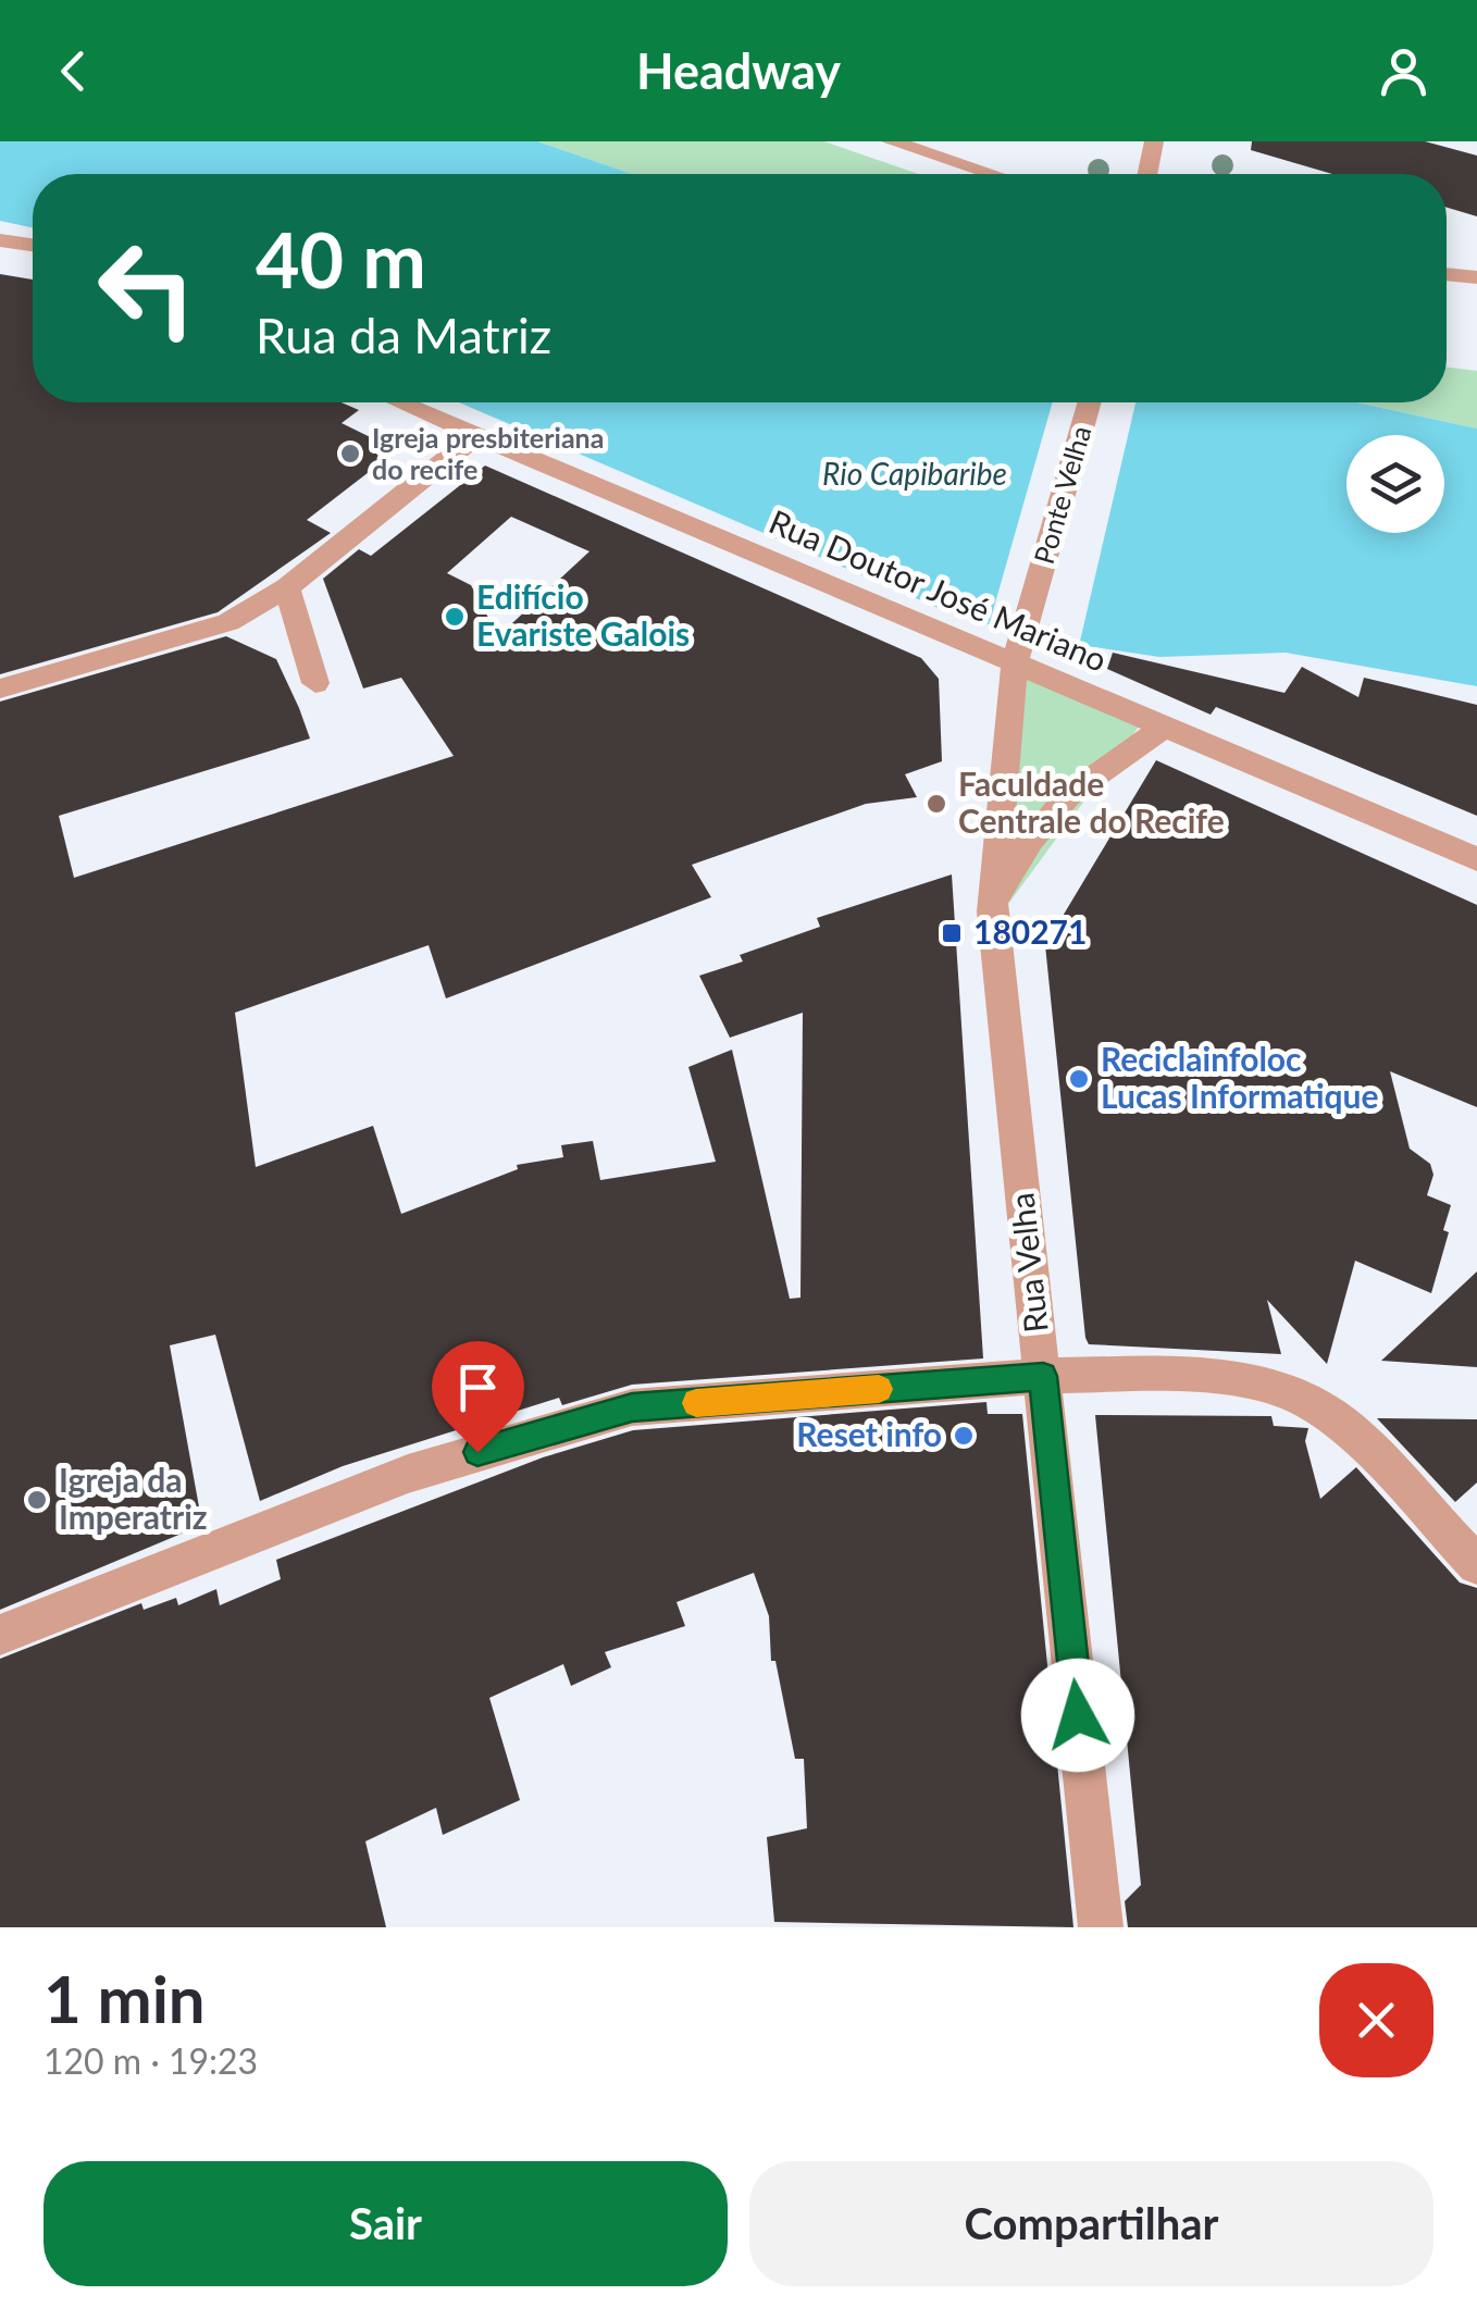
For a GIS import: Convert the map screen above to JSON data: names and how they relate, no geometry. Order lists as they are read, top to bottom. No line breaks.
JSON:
{"streets":{"street":["Ponte Velha","Rua Doutor José Mariano","Rua Velha"]},"crossings":[["Ponte Velha","Rua Doutor José Mariano"],["Ponte Velha","Rua Velha"],["Rua Doutor José Mariano","Rua Velha"]],"water":["Rio Capibaribe"],"places":{"other":["Igreja presbiteriana do recife","Edifício Evariste Galois","Faculdade Centrale do Recife","Reciclainfoloc Lucas Informatique","Reset info","Igreja da Imperatriz"],"transit":["180271"]},"page":{"header":"Headway","turn":["40 m","Rua da Matriz"],"heading":["1 min","120 m · 19:23"],"buttons":["Sair","Compartilhar"]}}
